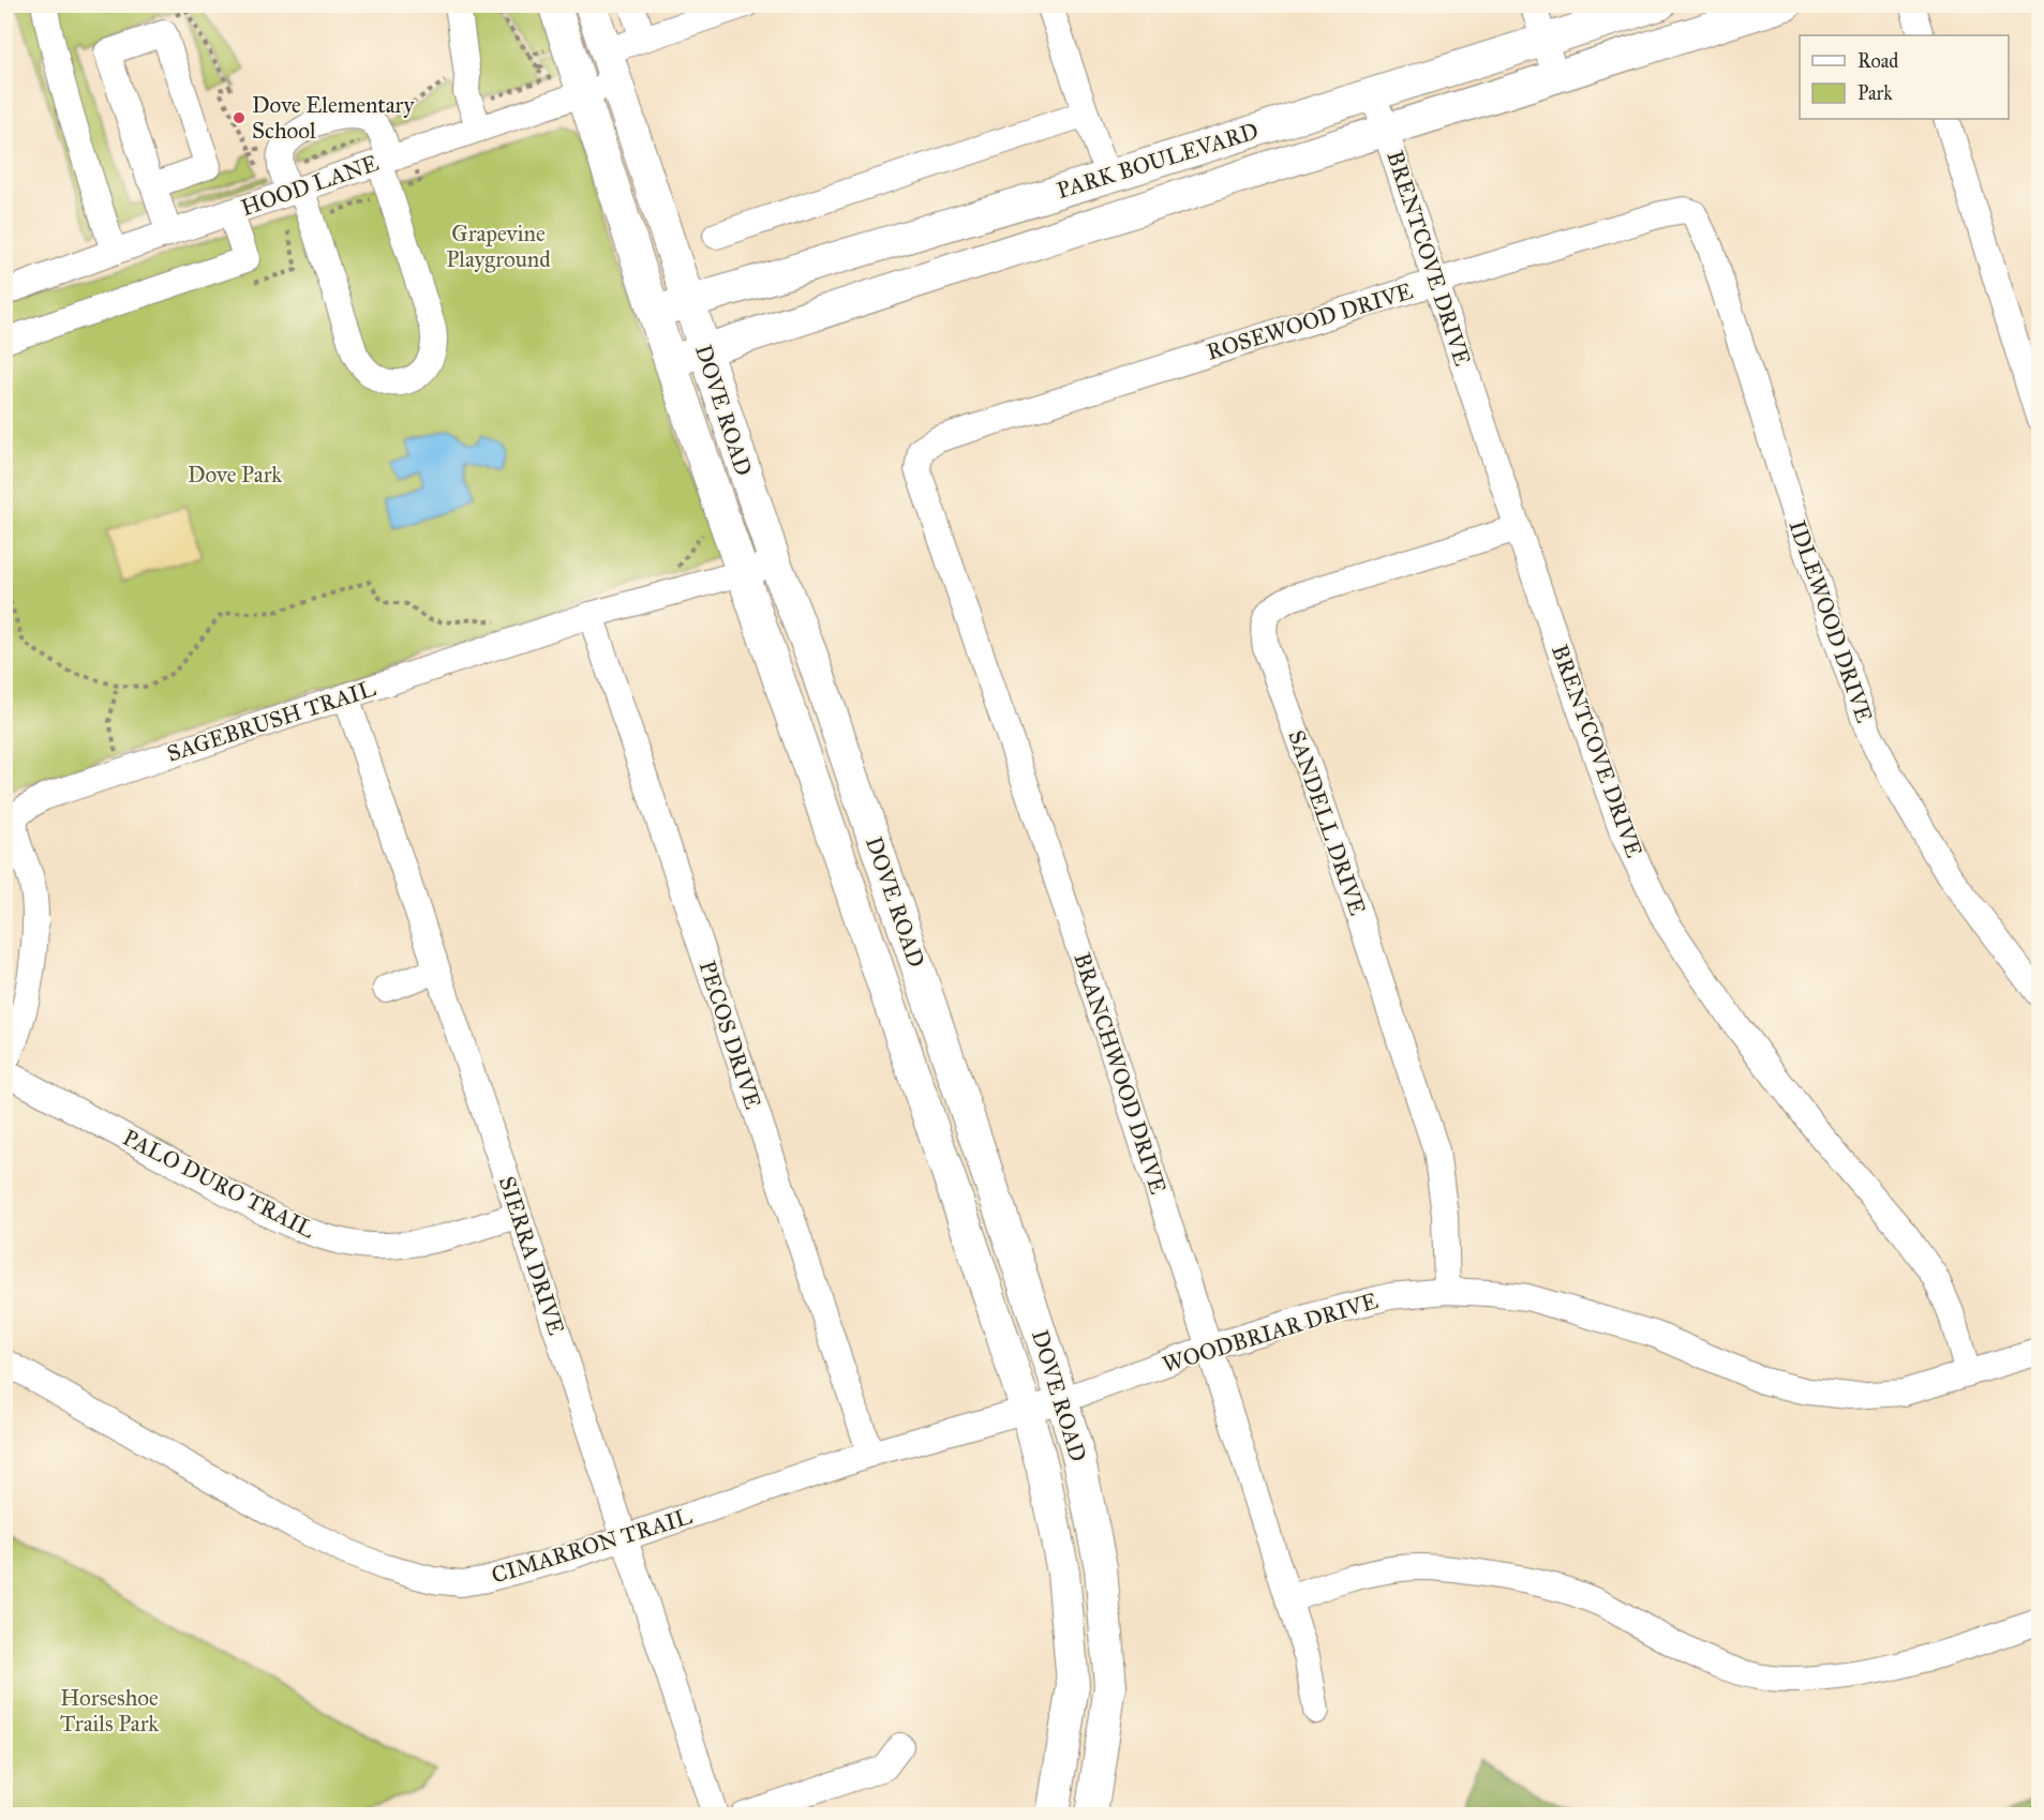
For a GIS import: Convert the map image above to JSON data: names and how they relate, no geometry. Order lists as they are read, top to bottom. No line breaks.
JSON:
{"streets":{"main road":["PARK BOULEVARD","DOVE ROAD"],"street":["HOOD LANE","BRENTCOVE DRIVE","ROSEWOOD DRIVE","IDLEWOOD DRIVE","SAGEBRUSH TRAIL","SANDELL DRIVE","PECOS DRIVE","BRANCHWOOD DRIVE","PALO DURO TRAIL","SIERRA DRIVE","WOODBRIAR DRIVE","CIMARRON TRAIL"]},"crossings":[["PARK BOULEVARD","BRENTCOVE DRIVE"],["PARK BOULEVARD","DOVE ROAD"],["HOOD LANE","DOVE ROAD"],["BRENTCOVE DRIVE","ROSEWOOD DRIVE"],["BRENTCOVE DRIVE","SANDELL DRIVE"],["BRENTCOVE DRIVE","WOODBRIAR DRIVE"],["ROSEWOOD DRIVE","IDLEWOOD DRIVE"],["ROSEWOOD DRIVE","BRANCHWOOD DRIVE"],["DOVE ROAD","SAGEBRUSH TRAIL"],["DOVE ROAD","WOODBRIAR DRIVE"],["DOVE ROAD","CIMARRON TRAIL"],["SAGEBRUSH TRAIL","PECOS DRIVE"],["SAGEBRUSH TRAIL","SIERRA DRIVE"],["SANDELL DRIVE","WOODBRIAR DRIVE"],["PECOS DRIVE","CIMARRON TRAIL"],["BRANCHWOOD DRIVE","WOODBRIAR DRIVE"],["PALO DURO TRAIL","SIERRA DRIVE"],["SIERRA DRIVE","CIMARRON TRAIL"],["WOODBRIAR DRIVE","CIMARRON TRAIL"]],"parks":["Grapevine Playground","Dove Park","Horseshoe Trails Park"],"places":["Dove Elementary School"],"legend":["Road","Park"]}
